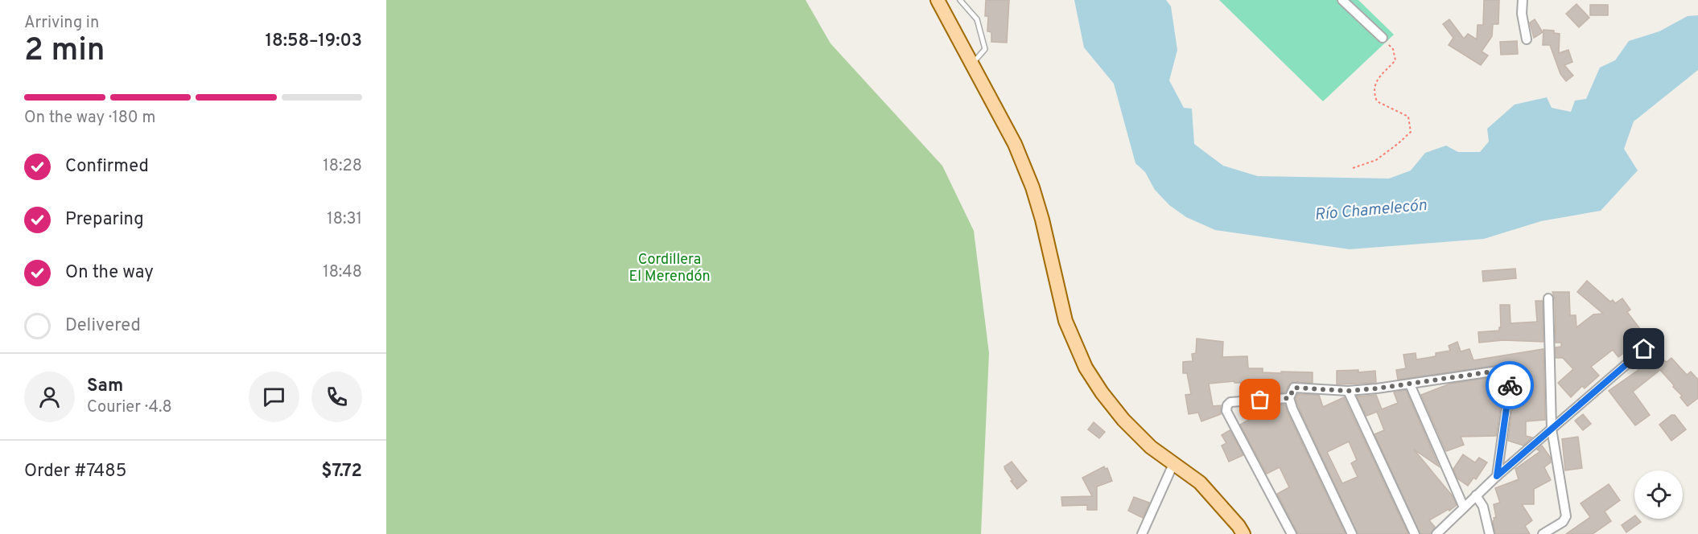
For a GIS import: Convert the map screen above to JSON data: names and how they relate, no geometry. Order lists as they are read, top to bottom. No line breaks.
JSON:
{"water":["Río Chamelecón"],"parks":["Cordillera El Merendón"],"page":{"heading":["2 min","Arriving in","18:58–19:03"],"panel":["Sam","Courier · 4.8","Order #7485","$7.72"],"bar":"On the way · 180 m","list":[["Confirmed","18:28"],["Preparing","18:31"],["On the way","18:48"],"Delivered"]}}
